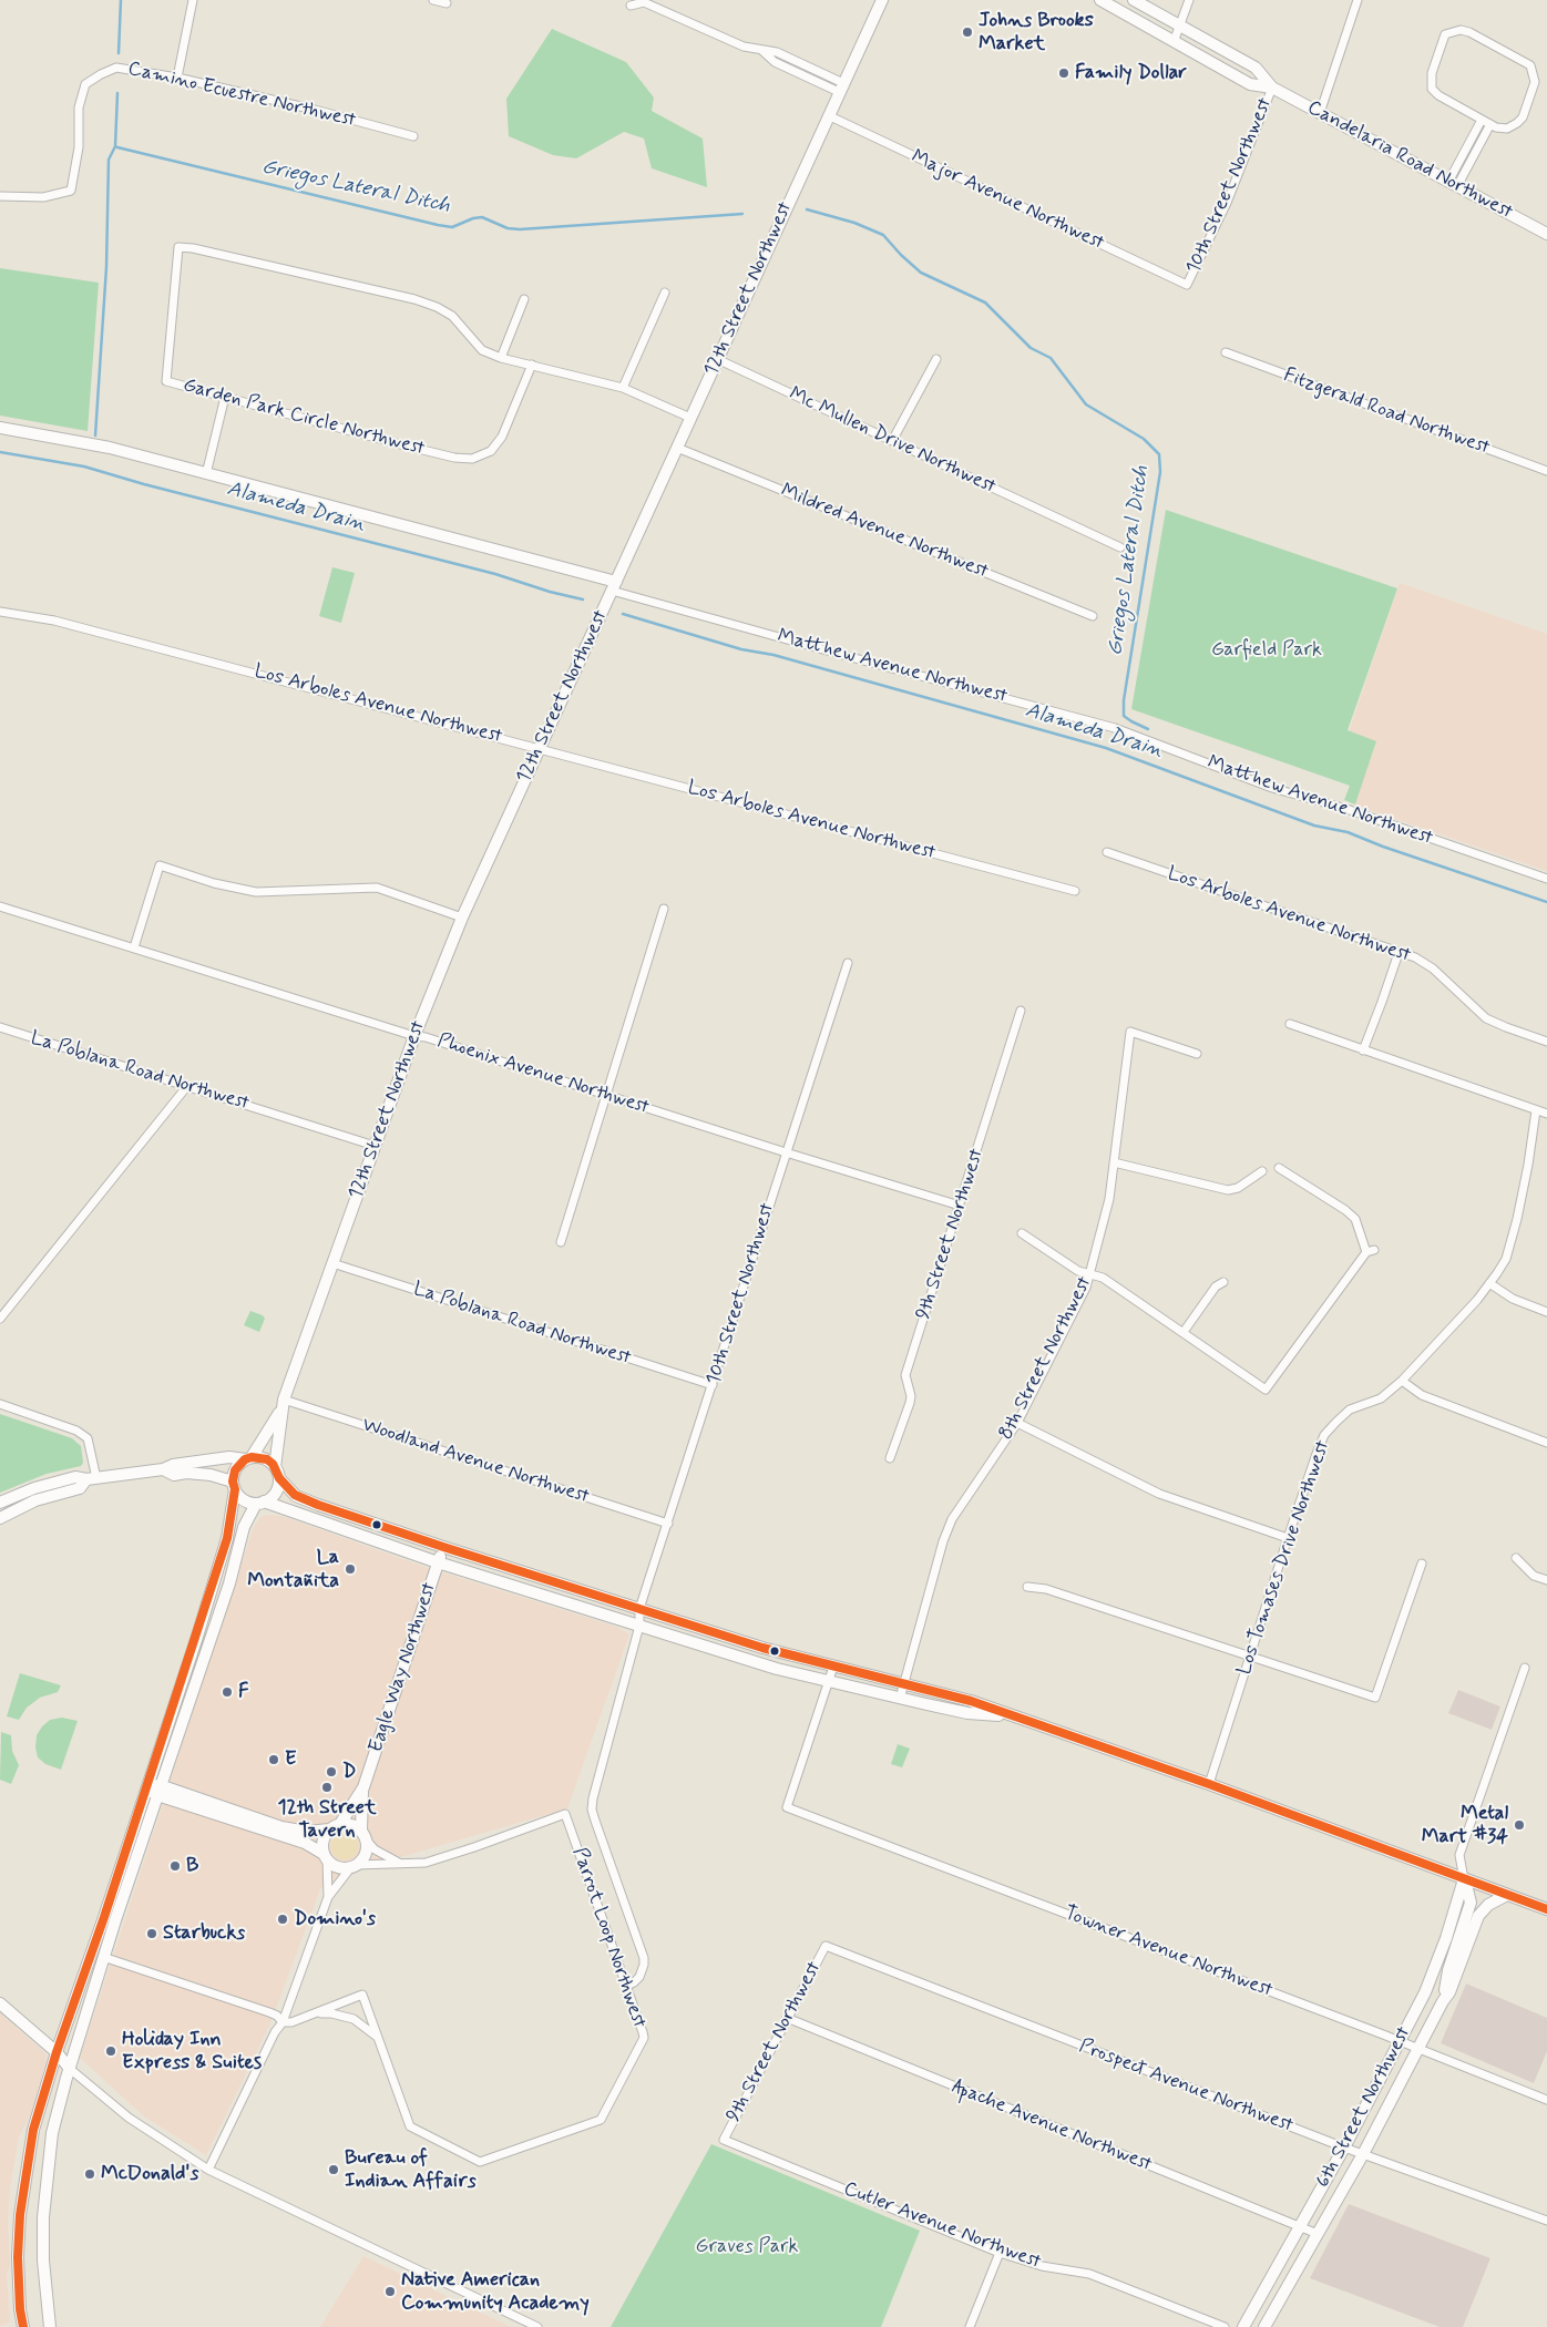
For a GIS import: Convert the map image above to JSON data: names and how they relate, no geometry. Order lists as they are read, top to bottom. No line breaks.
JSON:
{"streets":{"main road":["Candelaria Road Northwest","12th Street Northwest","Matthew Avenue Northwest","Eagle Way Northwest","6th Street Northwest"],"street":["Camino Ecuestre Northwest","10th Street Northwest","Major Avenue Northwest","Fitzgerald Road Northwest","Garden Park Circle Northwest","Mc Mullen Drive Northwest","Mildred Avenue Northwest","Los Arboles Avenue Northwest","La Poblana Road Northwest","Phoenix Avenue Northwest","9th Street Northwest","8th Street Northwest","Woodland Avenue Northwest","Los Tomases Drive Northwest","Parrot Loop Northwest","Towner Avenue Northwest","Prospect Avenue Northwest","Apache Avenue Northwest","Cutler Avenue Northwest"]},"crossings":[["Candelaria Road Northwest","10th Street Northwest"],["10th Street Northwest","Major Avenue Northwest"],["10th Street Northwest","La Poblana Road Northwest"],["10th Street Northwest","Phoenix Avenue Northwest"],["10th Street Northwest","Woodland Avenue Northwest"],["10th Street Northwest","Parrot Loop Northwest"],["Major Avenue Northwest","12th Street Northwest"],["12th Street Northwest","Mc Mullen Drive Northwest"],["12th Street Northwest","Mildred Avenue Northwest"],["12th Street Northwest","Matthew Avenue Northwest"],["12th Street Northwest","Los Arboles Avenue Northwest"],["12th Street Northwest","La Poblana Road Northwest"],["12th Street Northwest","Phoenix Avenue Northwest"],["12th Street Northwest","Woodland Avenue Northwest"],["Phoenix Avenue Northwest","9th Street Northwest"],["9th Street Northwest","Prospect Avenue Northwest"],["9th Street Northwest","Apache Avenue Northwest"],["9th Street Northwest","Cutler Avenue Northwest"],["Towner Avenue Northwest","6th Street Northwest"],["Prospect Avenue Northwest","6th Street Northwest"],["6th Street Northwest","Apache Avenue Northwest"]],"water":["Griegos Lateral Ditch","Alameda Drain"],"parks":["Garfield Park","Graves Park"],"places":["Johns Brooks Market","Family Dollar","La Montañita","F","E","D","12th Street Tavern","Metal Mart #34","B","Domino's","Starbucks","Holiday Inn Express & Suites","Bureau of Indian Affairs","McDonald's","Native American Community Academy"]}
